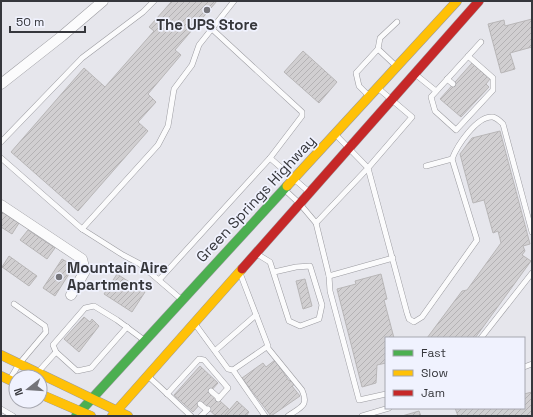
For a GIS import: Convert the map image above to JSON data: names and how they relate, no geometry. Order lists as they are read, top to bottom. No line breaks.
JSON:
{"streets":{"main road":["Green Springs Highway"]},"places":["The UPS Store","Mountain Aire Apartments"],"legend":["Fast","Slow","Jam"],"scale_bar":"50 m","north":"left"}
